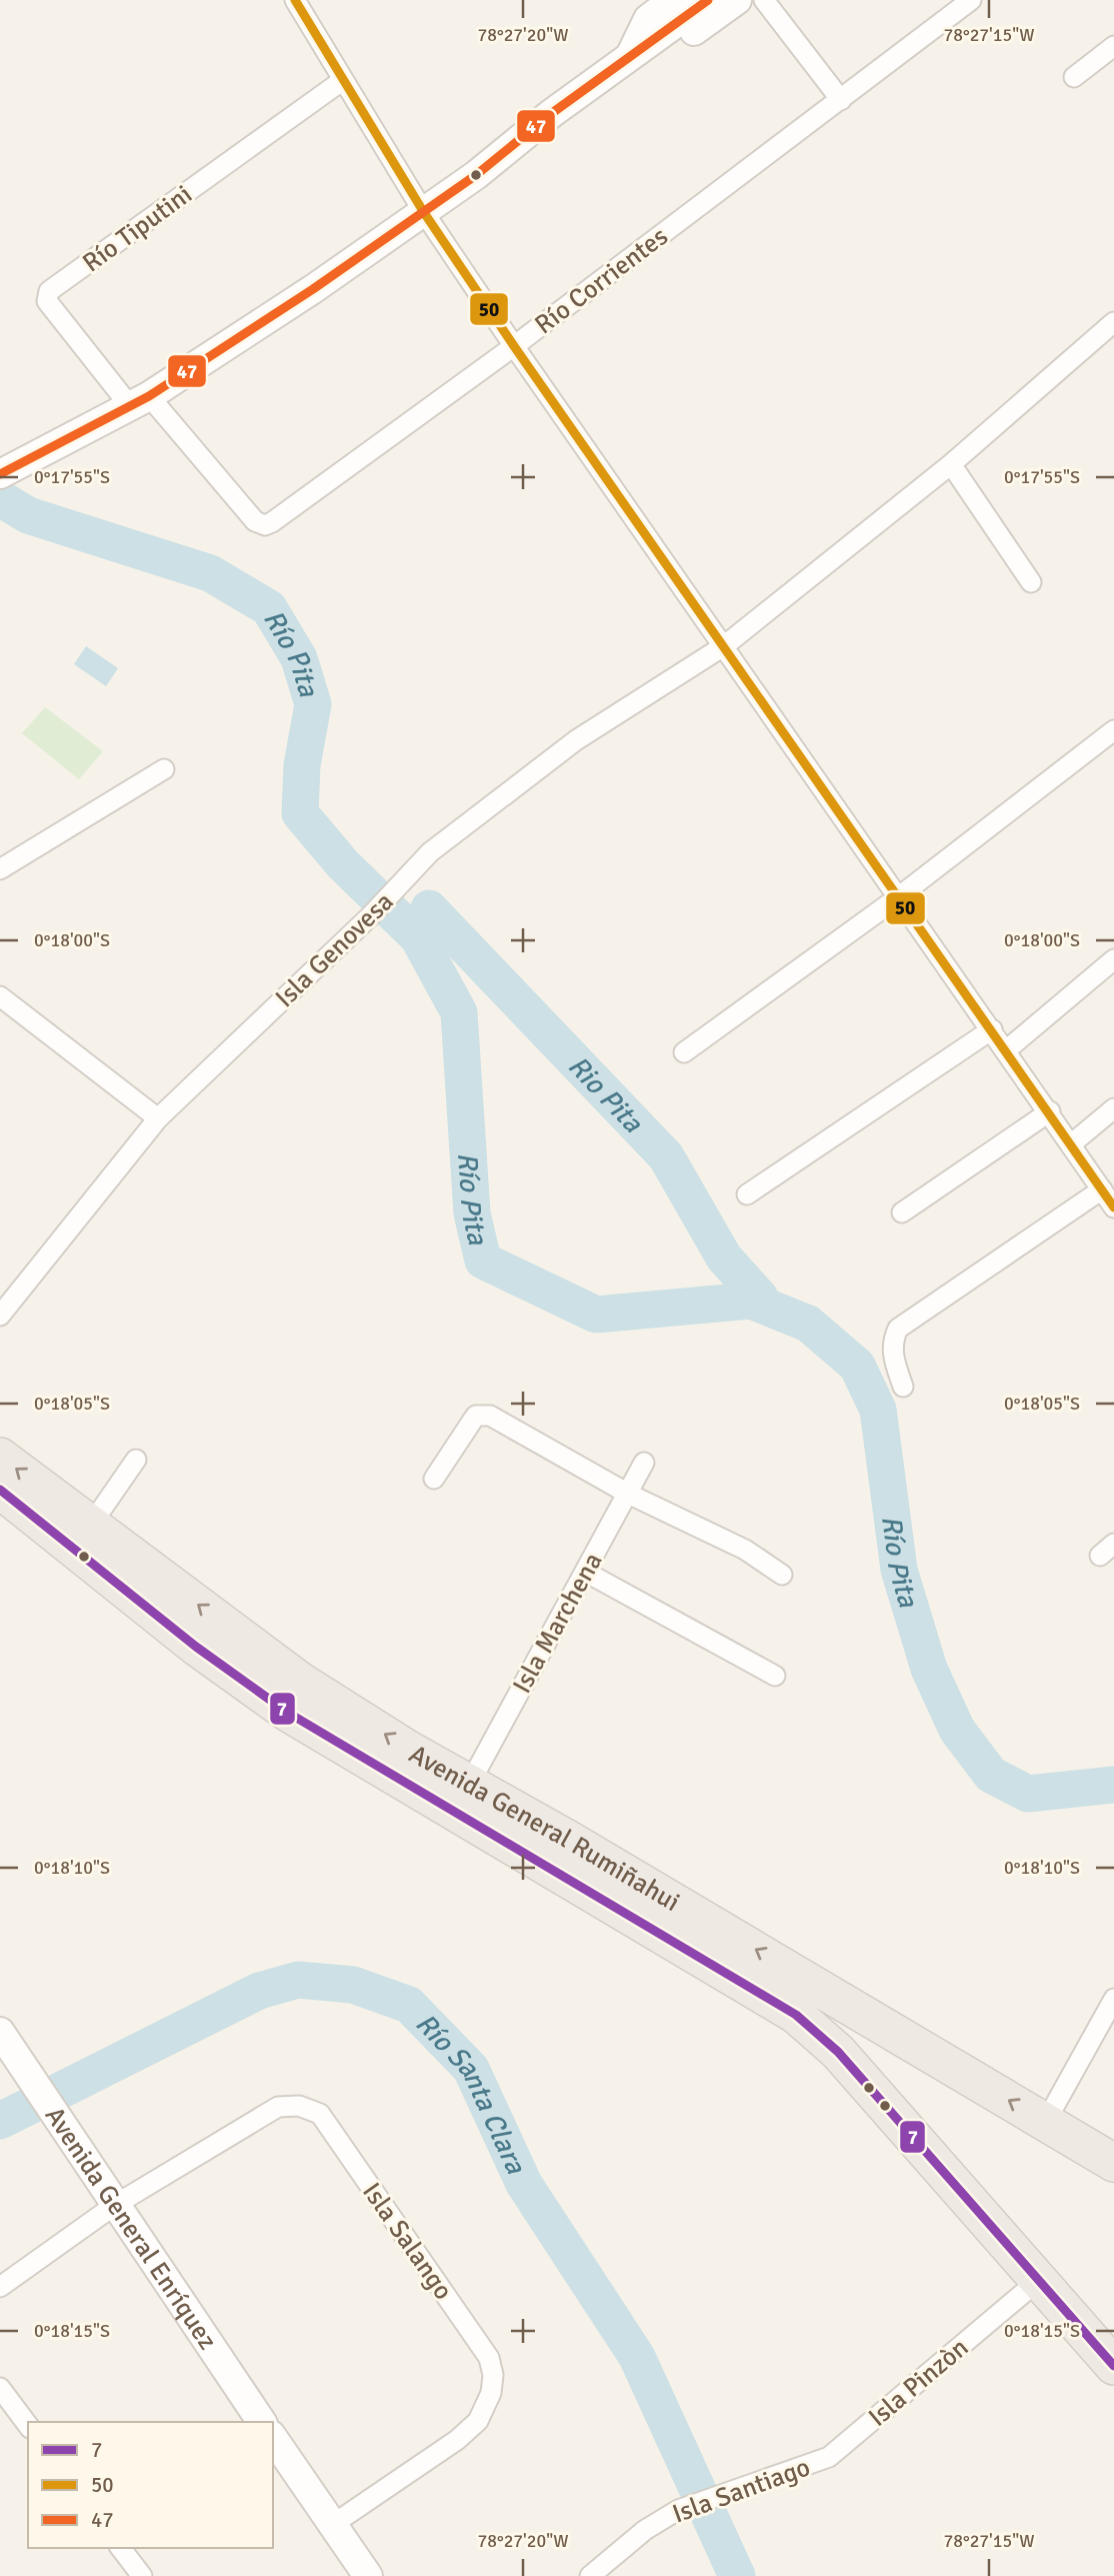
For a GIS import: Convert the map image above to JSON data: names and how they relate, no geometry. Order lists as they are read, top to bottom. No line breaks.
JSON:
{"streets":{"highway":["Avenida General Rumiñahui"],"main road":["Avenida General Enríquez"],"street":["Río Tiputini","Río Corrientes","Isla Genovesa","Isla Marchena","Isla Salango","Isla Pinzòn","Isla Santiago"]},"crossings":[["Río Tiputini","Río Corrientes"],["Isla Marchena","Avenida General Rumiñahui"],["Avenida General Rumiñahui","Isla Pinzòn"],["Avenida General Enríquez","Isla Salango"],["Isla Pinzòn","Isla Santiago"]],"water":["Río Pita","Rio Pita","Río Santa Clara"],"lines":["transit line 50","transit line 47","transit line 7"],"legend":["7","50","47"],"coordinates":["78°27'20\"W","78°27'15\"W","0°17'55\"S","0°18'00\"S","0°18'05\"S","0°18'10\"S","0°18'15\"S"]}
